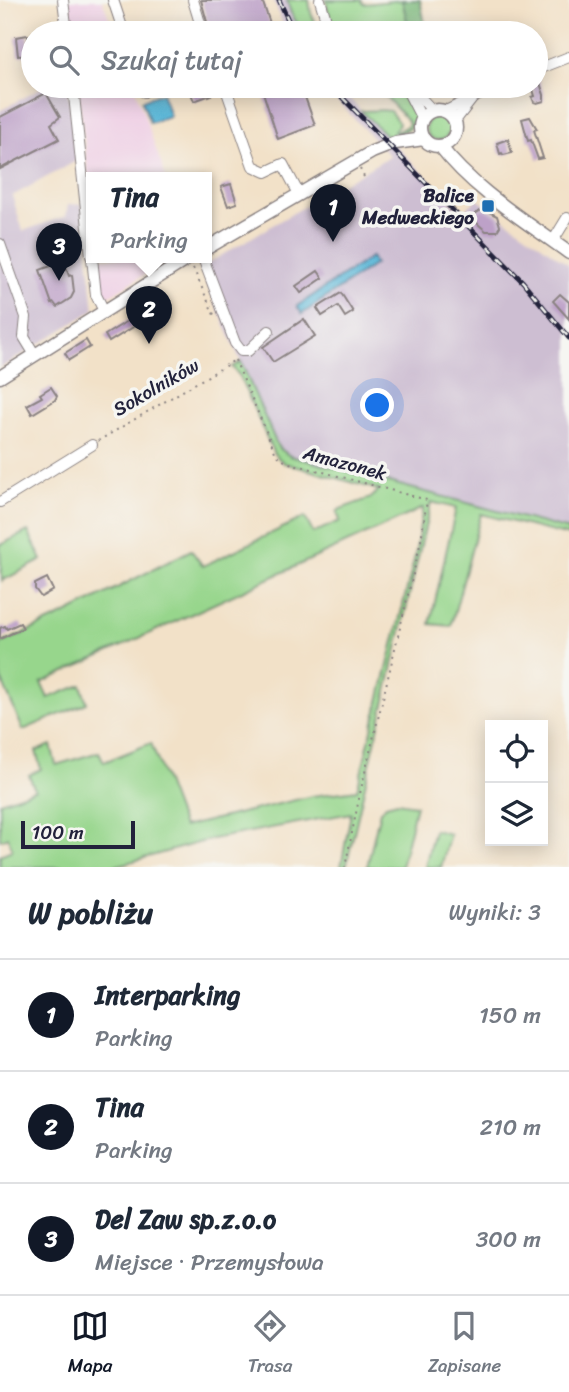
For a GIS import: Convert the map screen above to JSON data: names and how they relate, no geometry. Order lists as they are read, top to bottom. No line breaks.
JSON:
{"streets":{"path":["Sokolników","Amazonek"]},"crossings":[["Sokolników","Amazonek"]],"places":{"transit":["Balice Medweckiego"]},"scale_bar":"100 m","page":{"search":"Szukaj tutaj","popup":["Tina","Parking"],"pins":["1","3","2"],"scale":"100 m","heading":["W pobliżu","Wyniki: 3"],"list":[{"mark":"1","name":"Interparking","note":"Parking","value":"150 m"},{"mark":"2","name":"Tina","note":"Parking","value":"210 m"},{"mark":"3","name":"Del Zaw sp.z.o.o","note":"Miejsce · Przemysłowa","value":"300 m"}],"nav":["Mapa","Trasa","Zapisane"]}}
